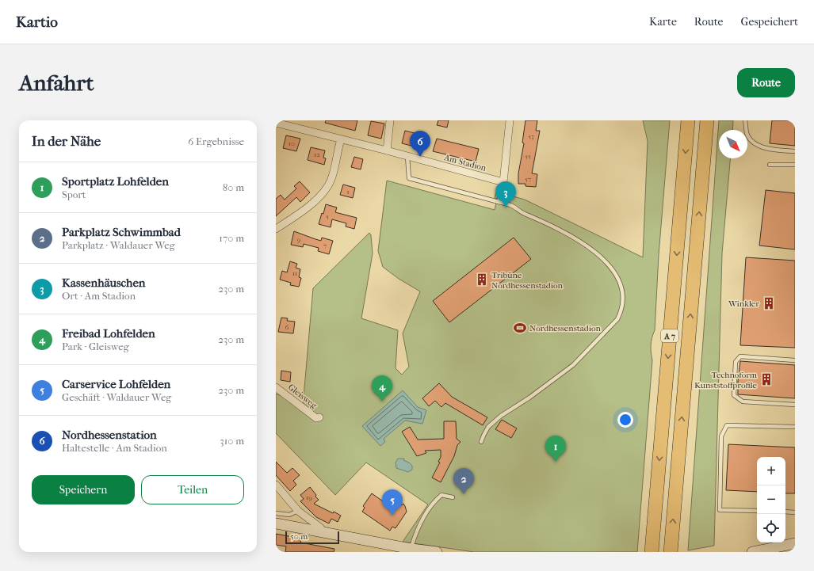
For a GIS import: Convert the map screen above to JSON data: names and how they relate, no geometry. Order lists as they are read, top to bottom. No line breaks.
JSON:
{"streets":{"highway":["A 7"],"street":["Am Stadion","Gleisweg"]},"places":{"building":["Tribüne Nordhessenstadion","Winkler","Technoform Kunststoffprofile"],"sports":["Nordhessenstadion"]},"house_numbers":["53","10","12","55","57","1","5","9","7","11","6","19"],"scale_bar":"50 m","north":"bottom right","page":{"header":"Kartio","nav":["Karte","Route","Gespeichert"],"buttons":["Route",["Speichern","Teilen"]],"title":"Anfahrt","heading":["In der Nähe","6 Ergebnisse"],"pins":["6","3","4","1","2","5"],"list":[{"mark":"1","name":"Sportplatz Lohfelden","note":"Sport","value":"80 m"},{"mark":"2","name":"Parkplatz Schwimmbad","note":"Parkplatz · Waldauer Weg","value":"170 m"},{"mark":"3","name":"Kassenhäuschen","note":"Ort · Am Stadion","value":"230 m"},{"mark":"4","name":"Freibad Lohfelden","note":"Park · Gleisweg","value":"230 m"},{"mark":"5","name":"Carservice Lohfelden","note":"Geschäft · Waldauer Weg","value":"230 m"},{"mark":"6","name":"Nordhessenstation","note":"Haltestelle · Am Stadion","value":"310 m"}],"map_buttons":["+","−"],"scale":"50 m"}}
